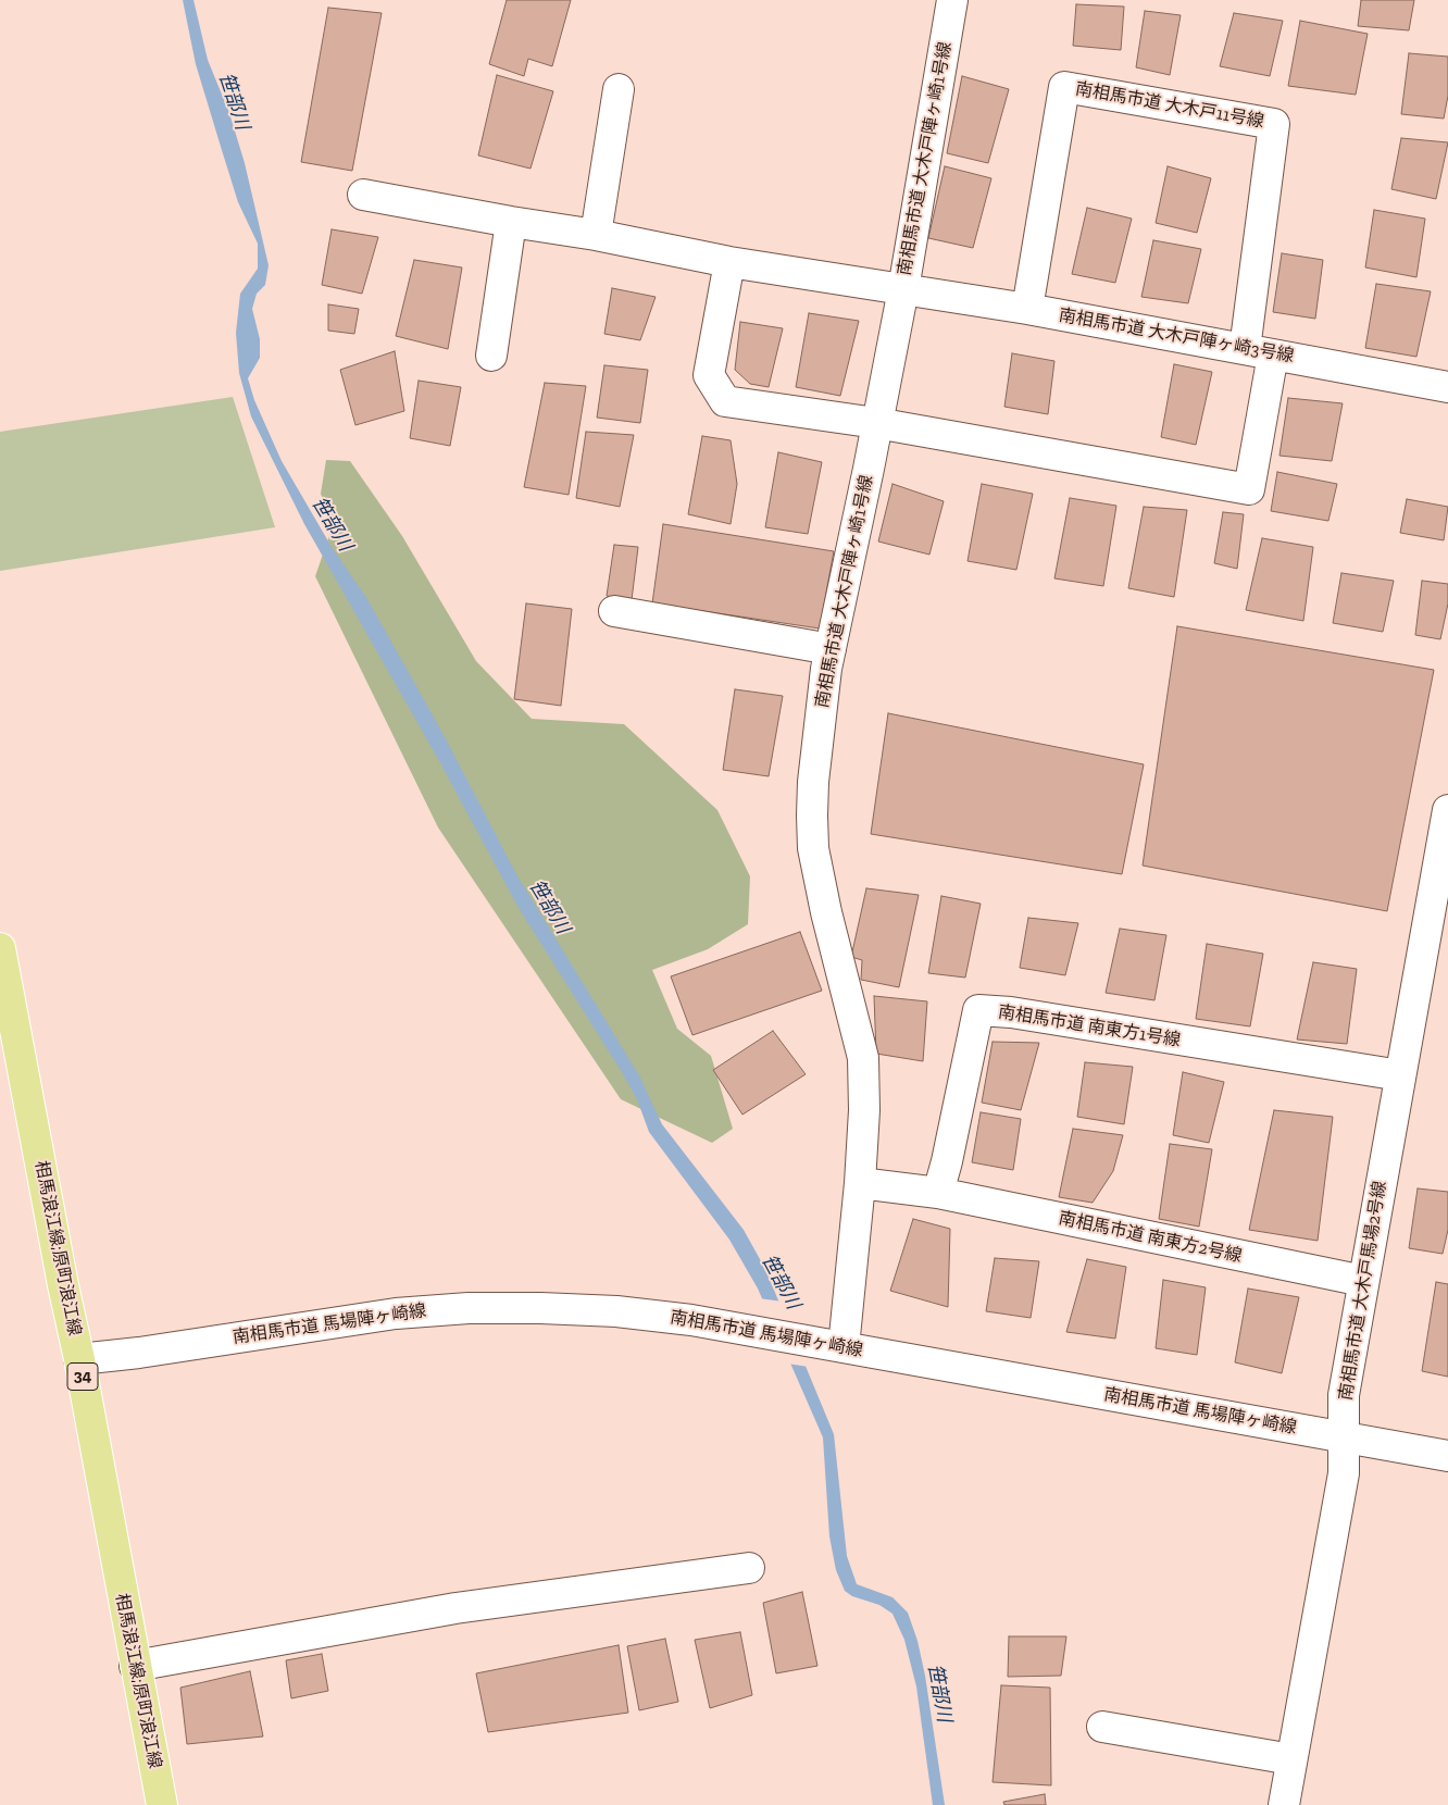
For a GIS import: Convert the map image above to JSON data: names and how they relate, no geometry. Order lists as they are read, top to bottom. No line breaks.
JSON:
{"streets":{"main road":["相馬浪江線;原町浪江線","34"],"street":["南相馬市道 大木戸11号線","南相馬市道 大木戸陣ヶ崎1号線","南相馬市道 大木戸陣ヶ崎3号線","南相馬市道 南東方1号線","南相馬市道 南東方2号線","南相馬市道 大木戸馬場2号線","南相馬市道 馬場陣ヶ崎線"]},"crossings":[["南相馬市道 大木戸11号線","南相馬市道 大木戸陣ヶ崎3号線"],["南相馬市道 大木戸陣ヶ崎1号線","南相馬市道 大木戸陣ヶ崎3号線"],["南相馬市道 大木戸陣ヶ崎1号線","南相馬市道 馬場陣ヶ崎線"],["南相馬市道 南東方1号線","南相馬市道 南東方2号線"],["南相馬市道 南東方1号線","南相馬市道 大木戸馬場2号線"],["南相馬市道 南東方2号線","南相馬市道 大木戸馬場2号線"],["相馬浪江線;原町浪江線","南相馬市道 馬場陣ヶ崎線"],["南相馬市道 大木戸馬場2号線","南相馬市道 馬場陣ヶ崎線"]],"water":["笹部川"]}
